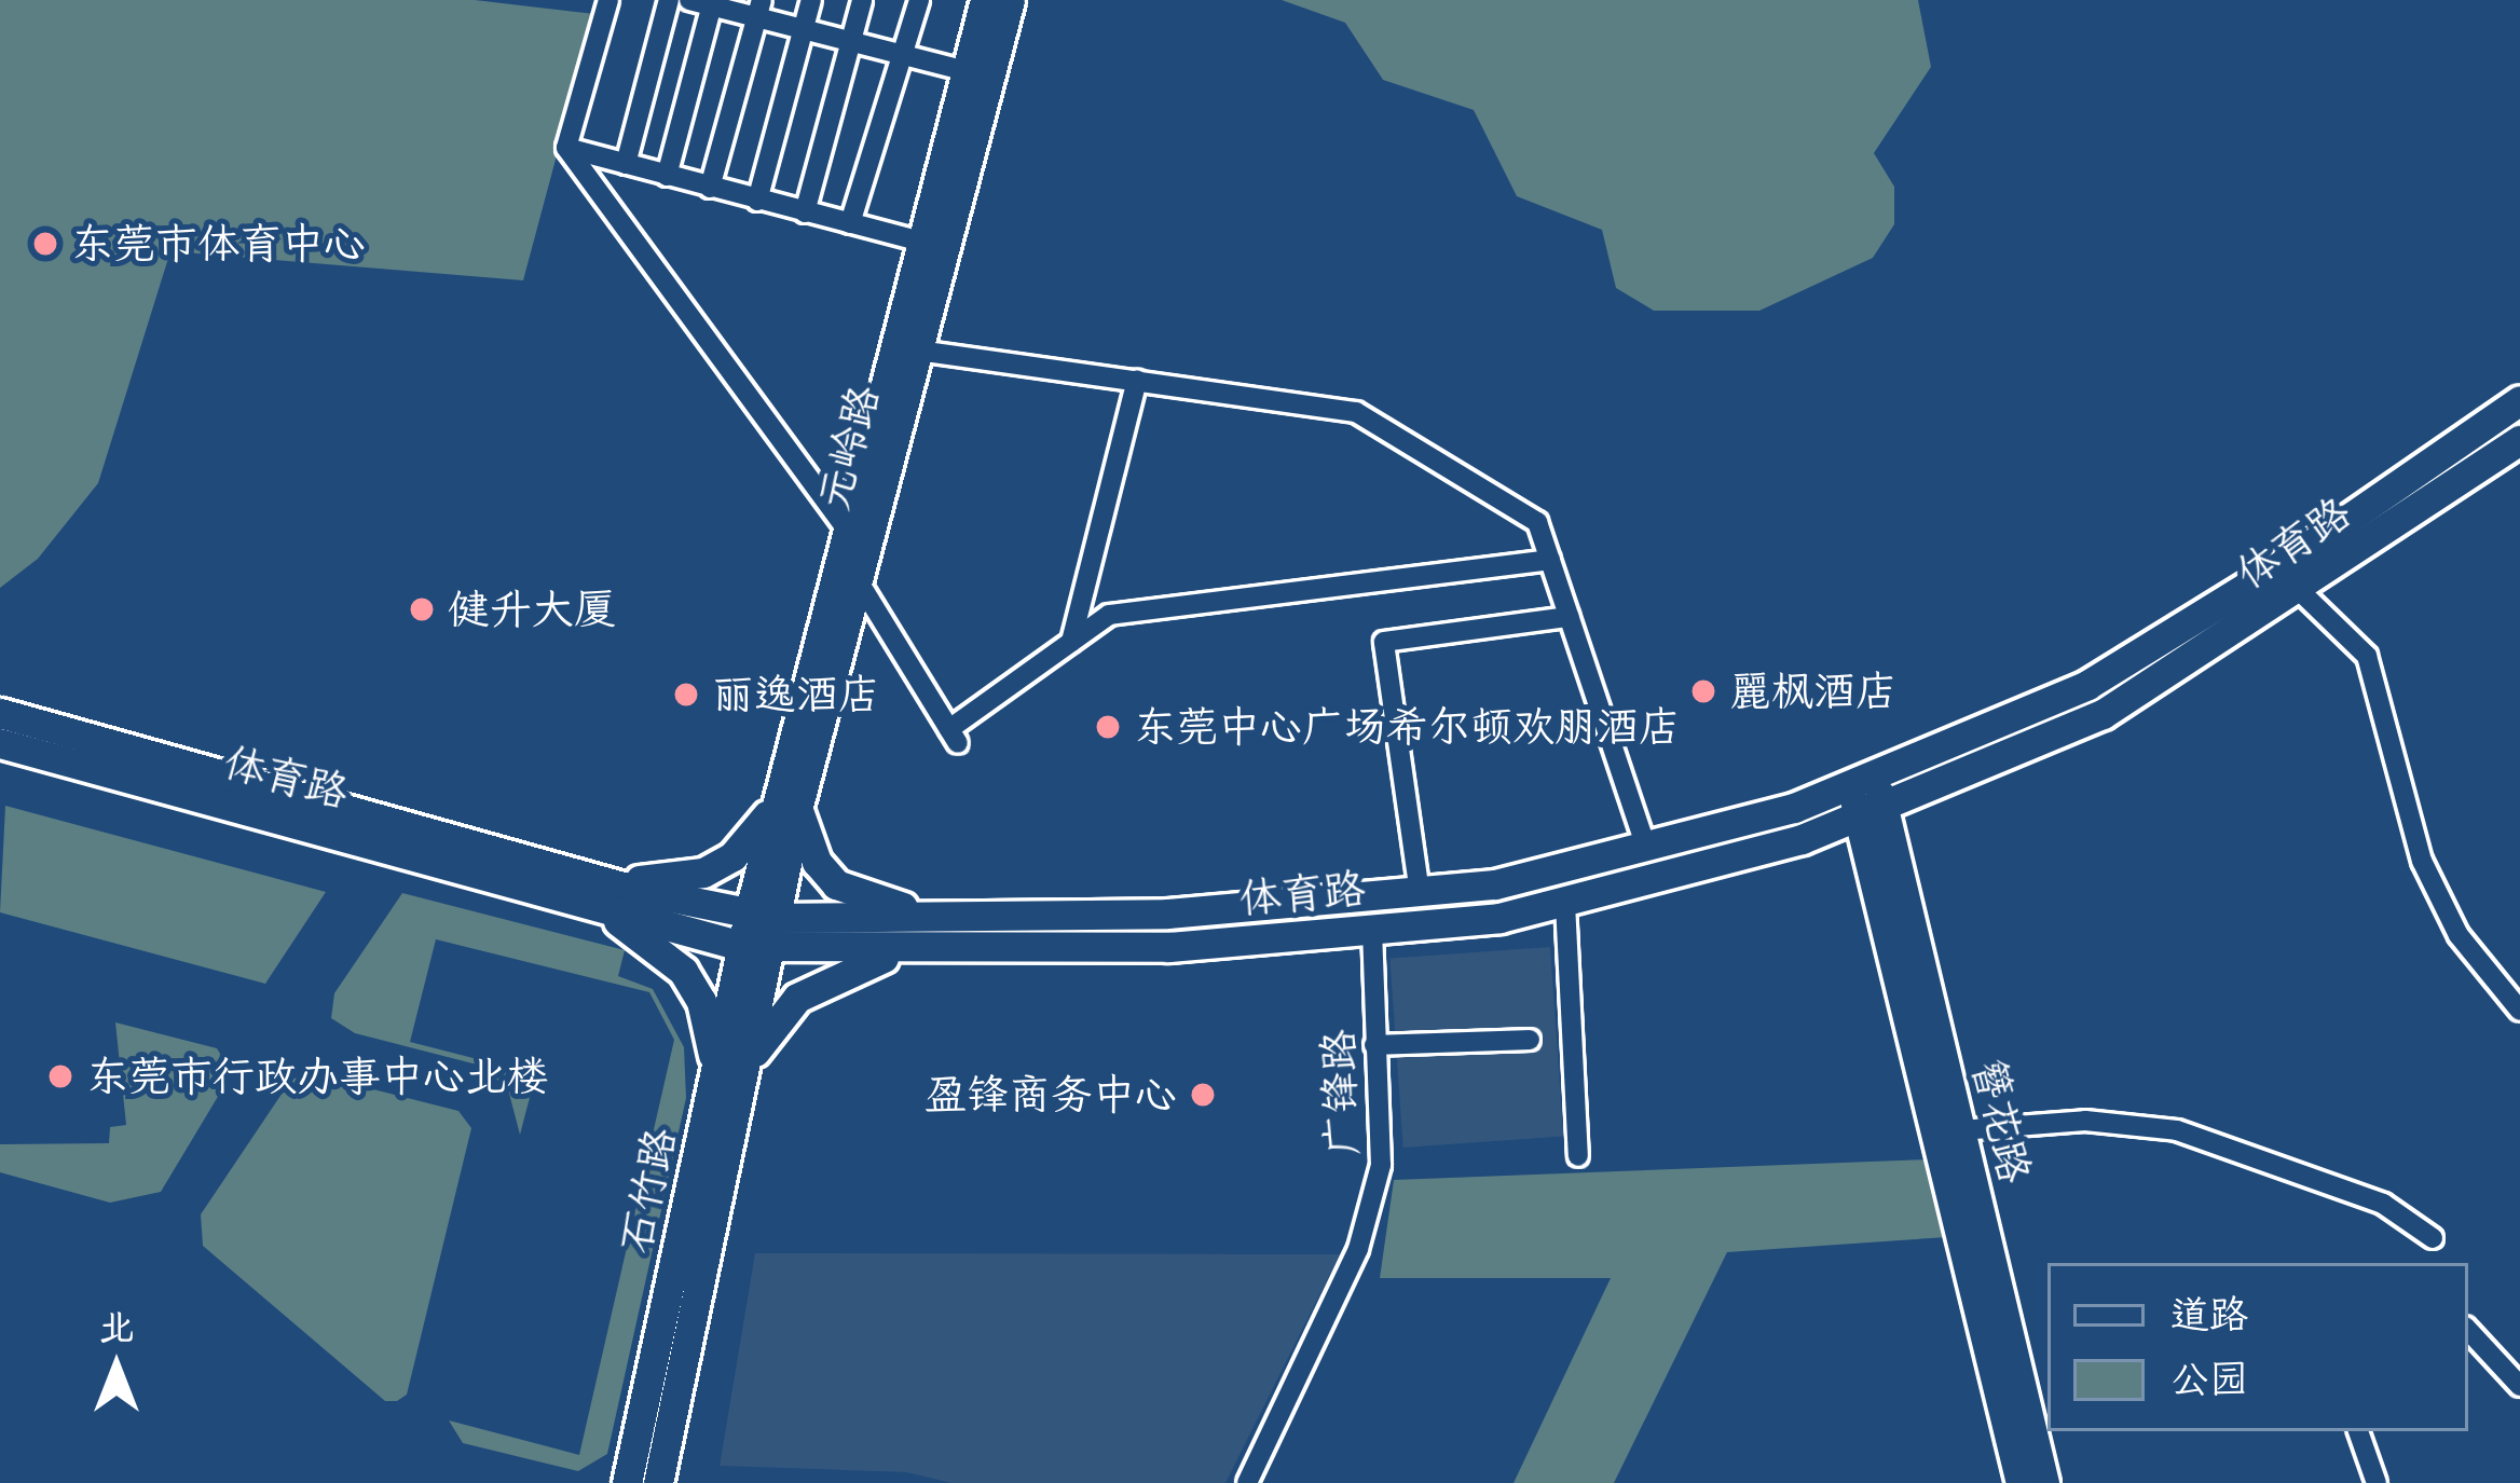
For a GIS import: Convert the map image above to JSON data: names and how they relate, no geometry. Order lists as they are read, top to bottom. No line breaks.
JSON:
{"streets":{"main road":["元岭路","体育路","簪花路","石竹路"],"street":["广锋路"]},"crossings":[["元岭路","体育路"],["元岭路","石竹路"],["体育路","广锋路"],["体育路","簪花路"],["体育路","石竹路"]],"places":["东莞市体育中心","健升大厦","麗枫酒店","丽逸酒店","东莞中心广场希尔顿欢朋酒店","东莞市行政办事中心北楼","盈锋商务中心"],"legend":["道路","公园"],"north":"top"}
